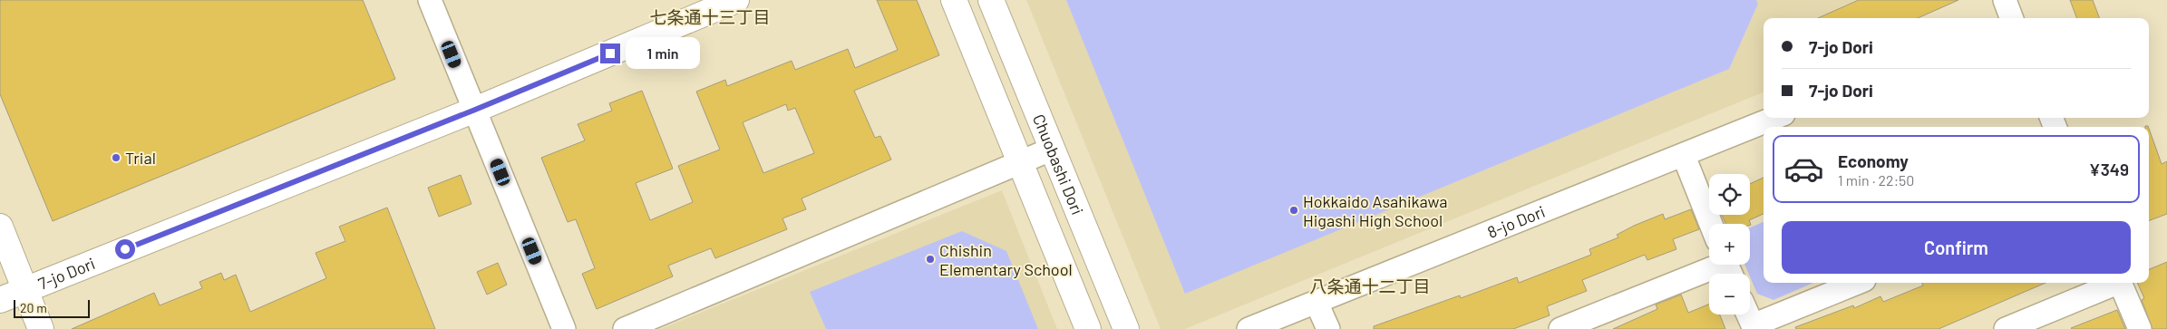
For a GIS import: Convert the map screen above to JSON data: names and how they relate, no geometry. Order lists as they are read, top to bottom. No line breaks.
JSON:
{"streets":{"street":["Chuobashi Dori","8-jo Dori","7-jo Dori"]},"districts":["七条通十三丁目","八条通十二丁目"],"places":["Trial","Hokkaido Asahikawa Higashi High School","Chishin Elementary School"],"scale_bar":"20 m","page":{"banner":["7-jo Dori","7-jo Dori"],"bubble":"1 min","list":[{"name":"Economy","note":"1 min · 22:50","value":"¥349"}],"map_buttons":["+","−"],"buttons":"Confirm","scale":"20 m"}}
